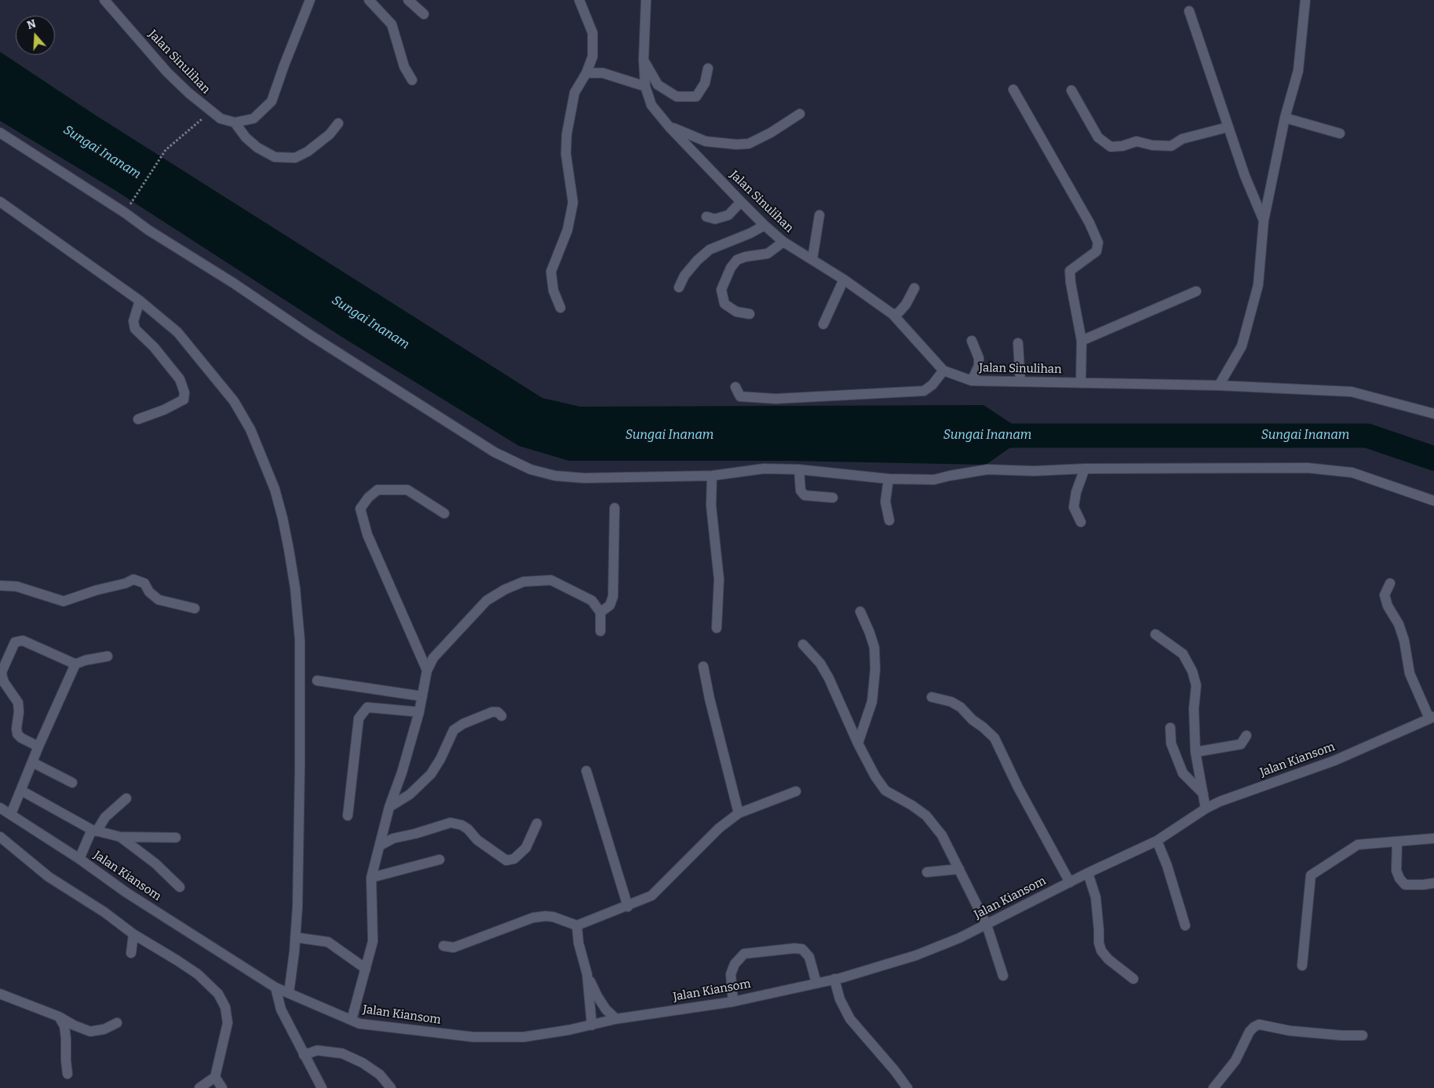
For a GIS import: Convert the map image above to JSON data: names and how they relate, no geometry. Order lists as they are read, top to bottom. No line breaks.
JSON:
{"streets":{"street":["Jalan Sinulihan","Jalan Kiansom"]},"water":["Sungai Inanam"],"north":"top"}
